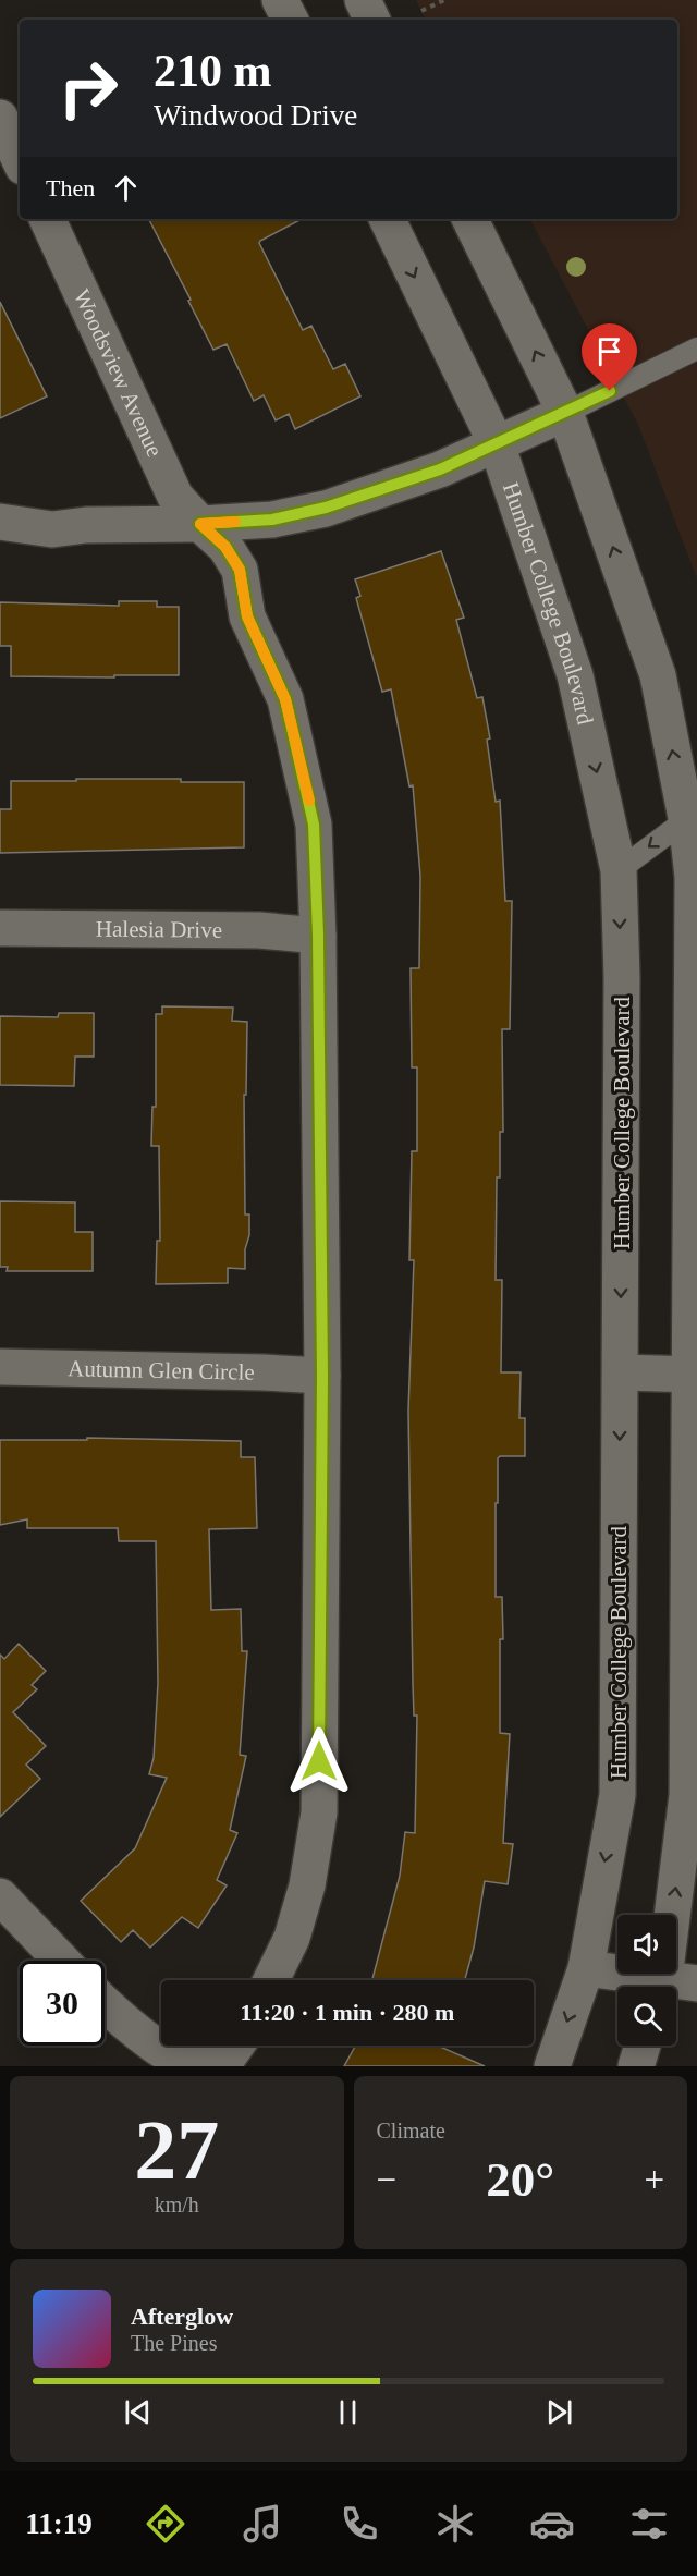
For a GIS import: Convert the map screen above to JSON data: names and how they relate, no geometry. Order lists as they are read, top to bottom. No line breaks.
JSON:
{"streets":{"street":["Woodsview Avenue","Humber College Boulevard","Halesia Drive","Autumn Glen Circle"]},"page":{"turn":["210 m","Windwood Drive"],"then":"Then","limit":"30","trip":"11:20 · 1 min · 280 m","tile":[["27","km/h"],"Climate"],"heat":["−","20°","+"],"song":["Afterglow","The Pines"],"tabs":"11:19"}}
